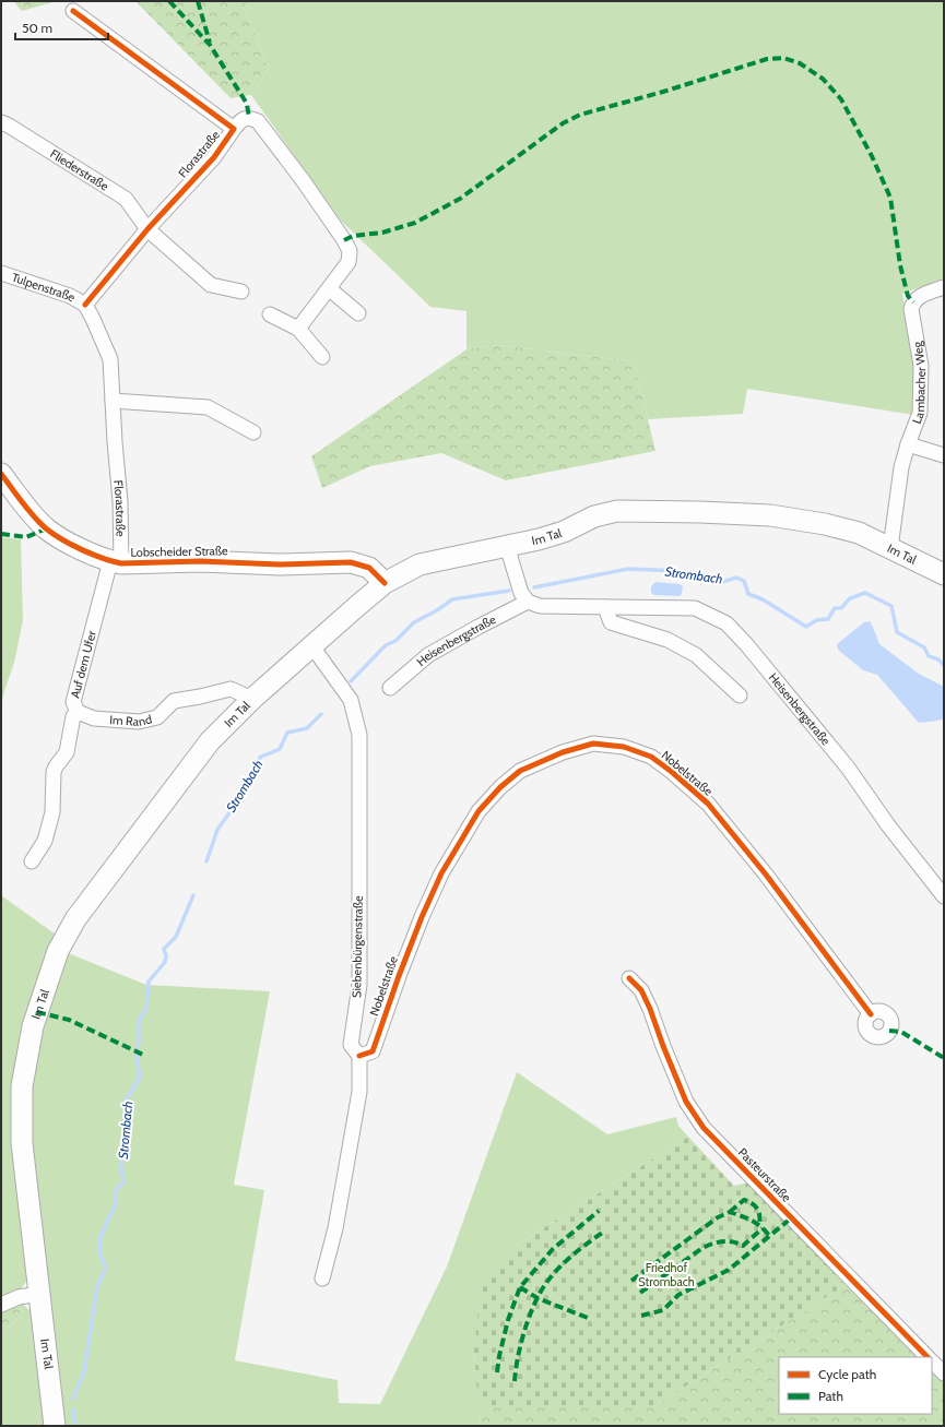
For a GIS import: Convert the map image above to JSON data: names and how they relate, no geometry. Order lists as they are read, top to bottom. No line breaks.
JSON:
{"streets":{"main road":["Im Tal","Lobscheider Straße"],"street":["Florastraße","Fliederstraße","Tulpenstraße","Lambacher Weg","Heisenbergstraße","Auf dem Ufer","Im Rand","Nobelstraße","Siebenbürgenstraße","Pasteurstraße"]},"crossings":[["Florastraße","Fliederstraße"],["Florastraße","Tulpenstraße"],["Florastraße","Lobscheider Straße"],["Florastraße","Auf dem Ufer"],["Lambacher Weg","Im Tal"],["Im Tal","Lobscheider Straße"],["Im Tal","Im Rand"],["Im Tal","Siebenbürgenstraße"],["Lobscheider Straße","Auf dem Ufer"],["Auf dem Ufer","Im Rand"],["Nobelstraße","Siebenbürgenstraße"]],"water":["Strombach"],"parks":["Friedhof Strombach"],"legend":["Cycle path","Path"],"scale_bar":"50 m"}
